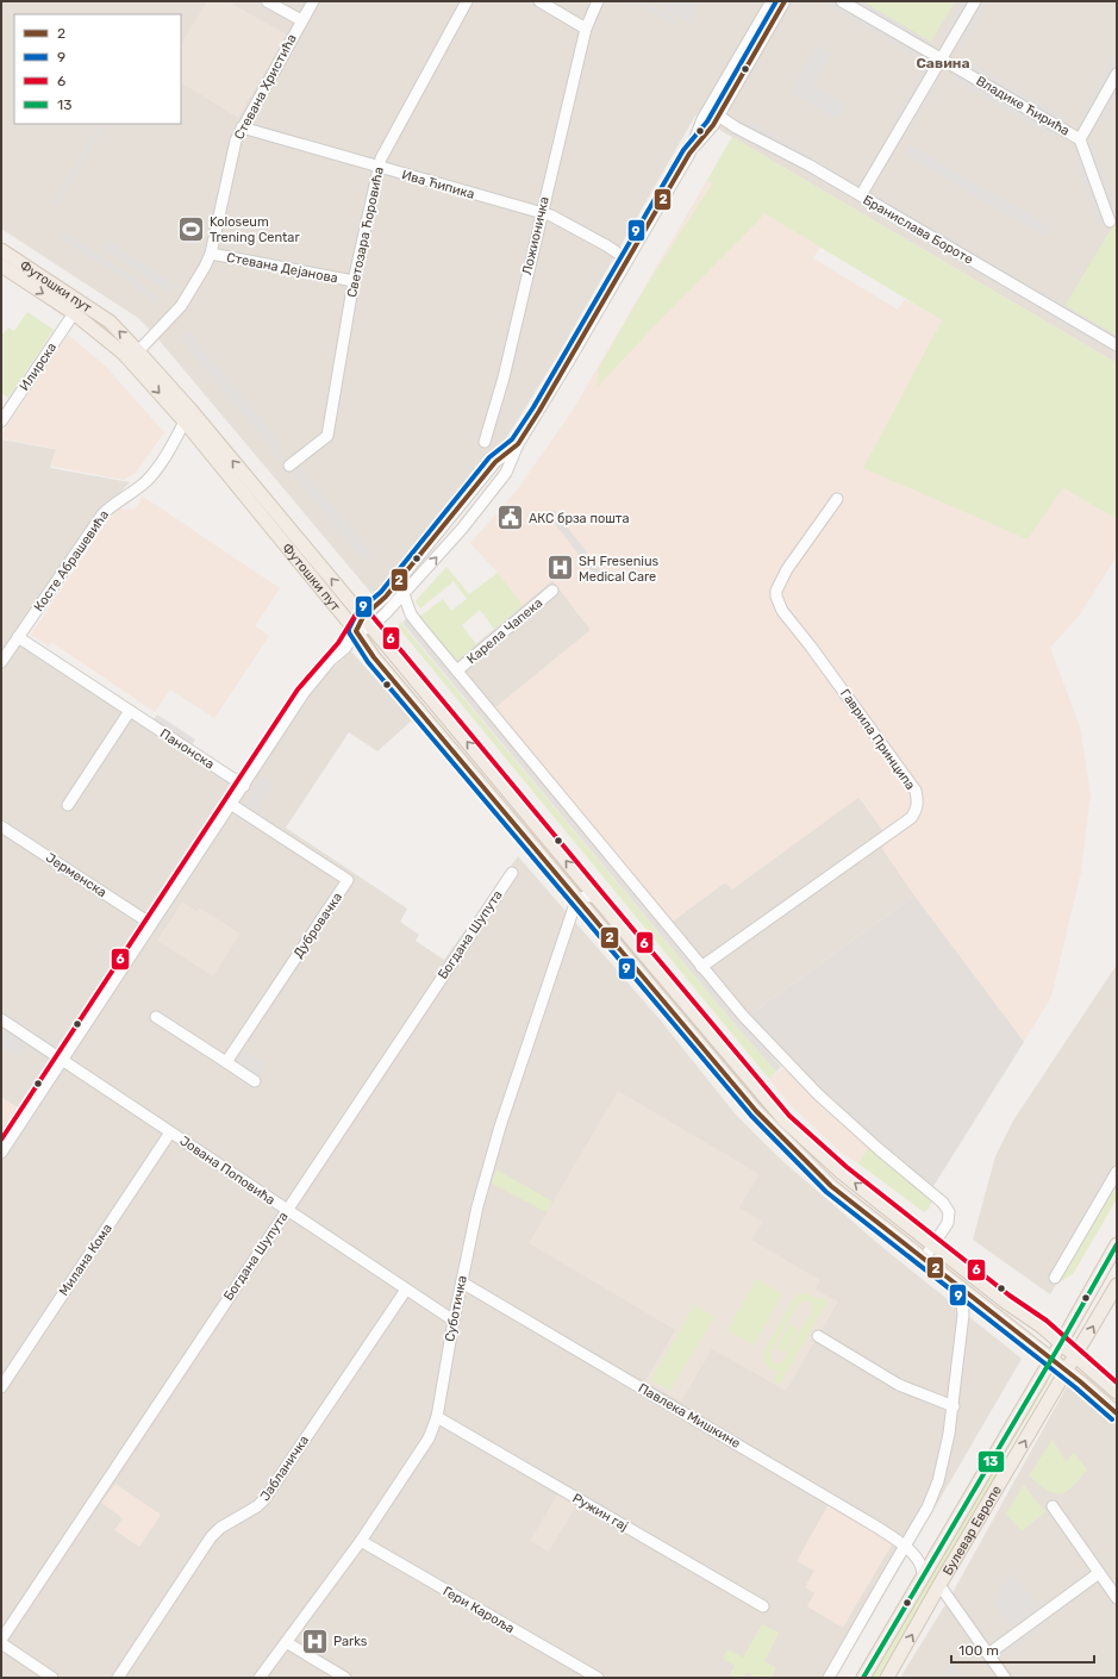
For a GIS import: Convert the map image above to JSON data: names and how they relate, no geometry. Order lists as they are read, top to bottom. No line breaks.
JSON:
{"streets":{"main road":["Футошки пут","Булевар Европе"],"street":["Стевана Христића","Владике Ћирића","Ива Ћипика","Бранислава Бороте","Светозара Ћоровића","Ложионичка","Стевана Дејанова","Илирска","Косте Абрашевића","Карела Чапека","Гаврила Принципа","Панонска","Јерменска","Дубровачка","Богдана Шупута","Јована Поповића","Милана Кома","Суботичка","Павлека Мишкине","Јабланичка","Ружин гај","Гери Кароља"]},"crossings":[["Стевана Христића","Ива Ћипика"],["Стевана Христића","Стевана Дејанова"],["Стевана Христића","Футошки пут"],["Ива Ћипика","Светозара Ћоровића"],["Ива Ћипика","Ложионичка"],["Светозара Ћоровића","Стевана Дејанова"],["Футошки пут","Илирска"],["Футошки пут","Косте Абрашевића"],["Футошки пут","Суботичка"],["Футошки пут","Булевар Европе"],["Косте Абрашевића","Панонска"],["Богдана Шупута","Јована Поповића"],["Јована Поповића","Милана Кома"],["Јована Поповића","Суботичка"],["Јована Поповића","Јабланичка"],["Суботичка","Павлека Мишкине"],["Суботичка","Ружин гај"],["Суботичка","Гери Кароља"],["Павлека Мишкине","Булевар Европе"]],"districts":["Савина"],"places":{"sports":["Koloseum Trening Centar"],"public building":["АКС брза пошта"],"hospital":["SH Fresenius Medical Care","Parks"]},"lines":["transit line 2","transit line 9","transit line 6","transit line 13"],"legend":["2","9","6","13"],"scale_bar":"100 m"}
